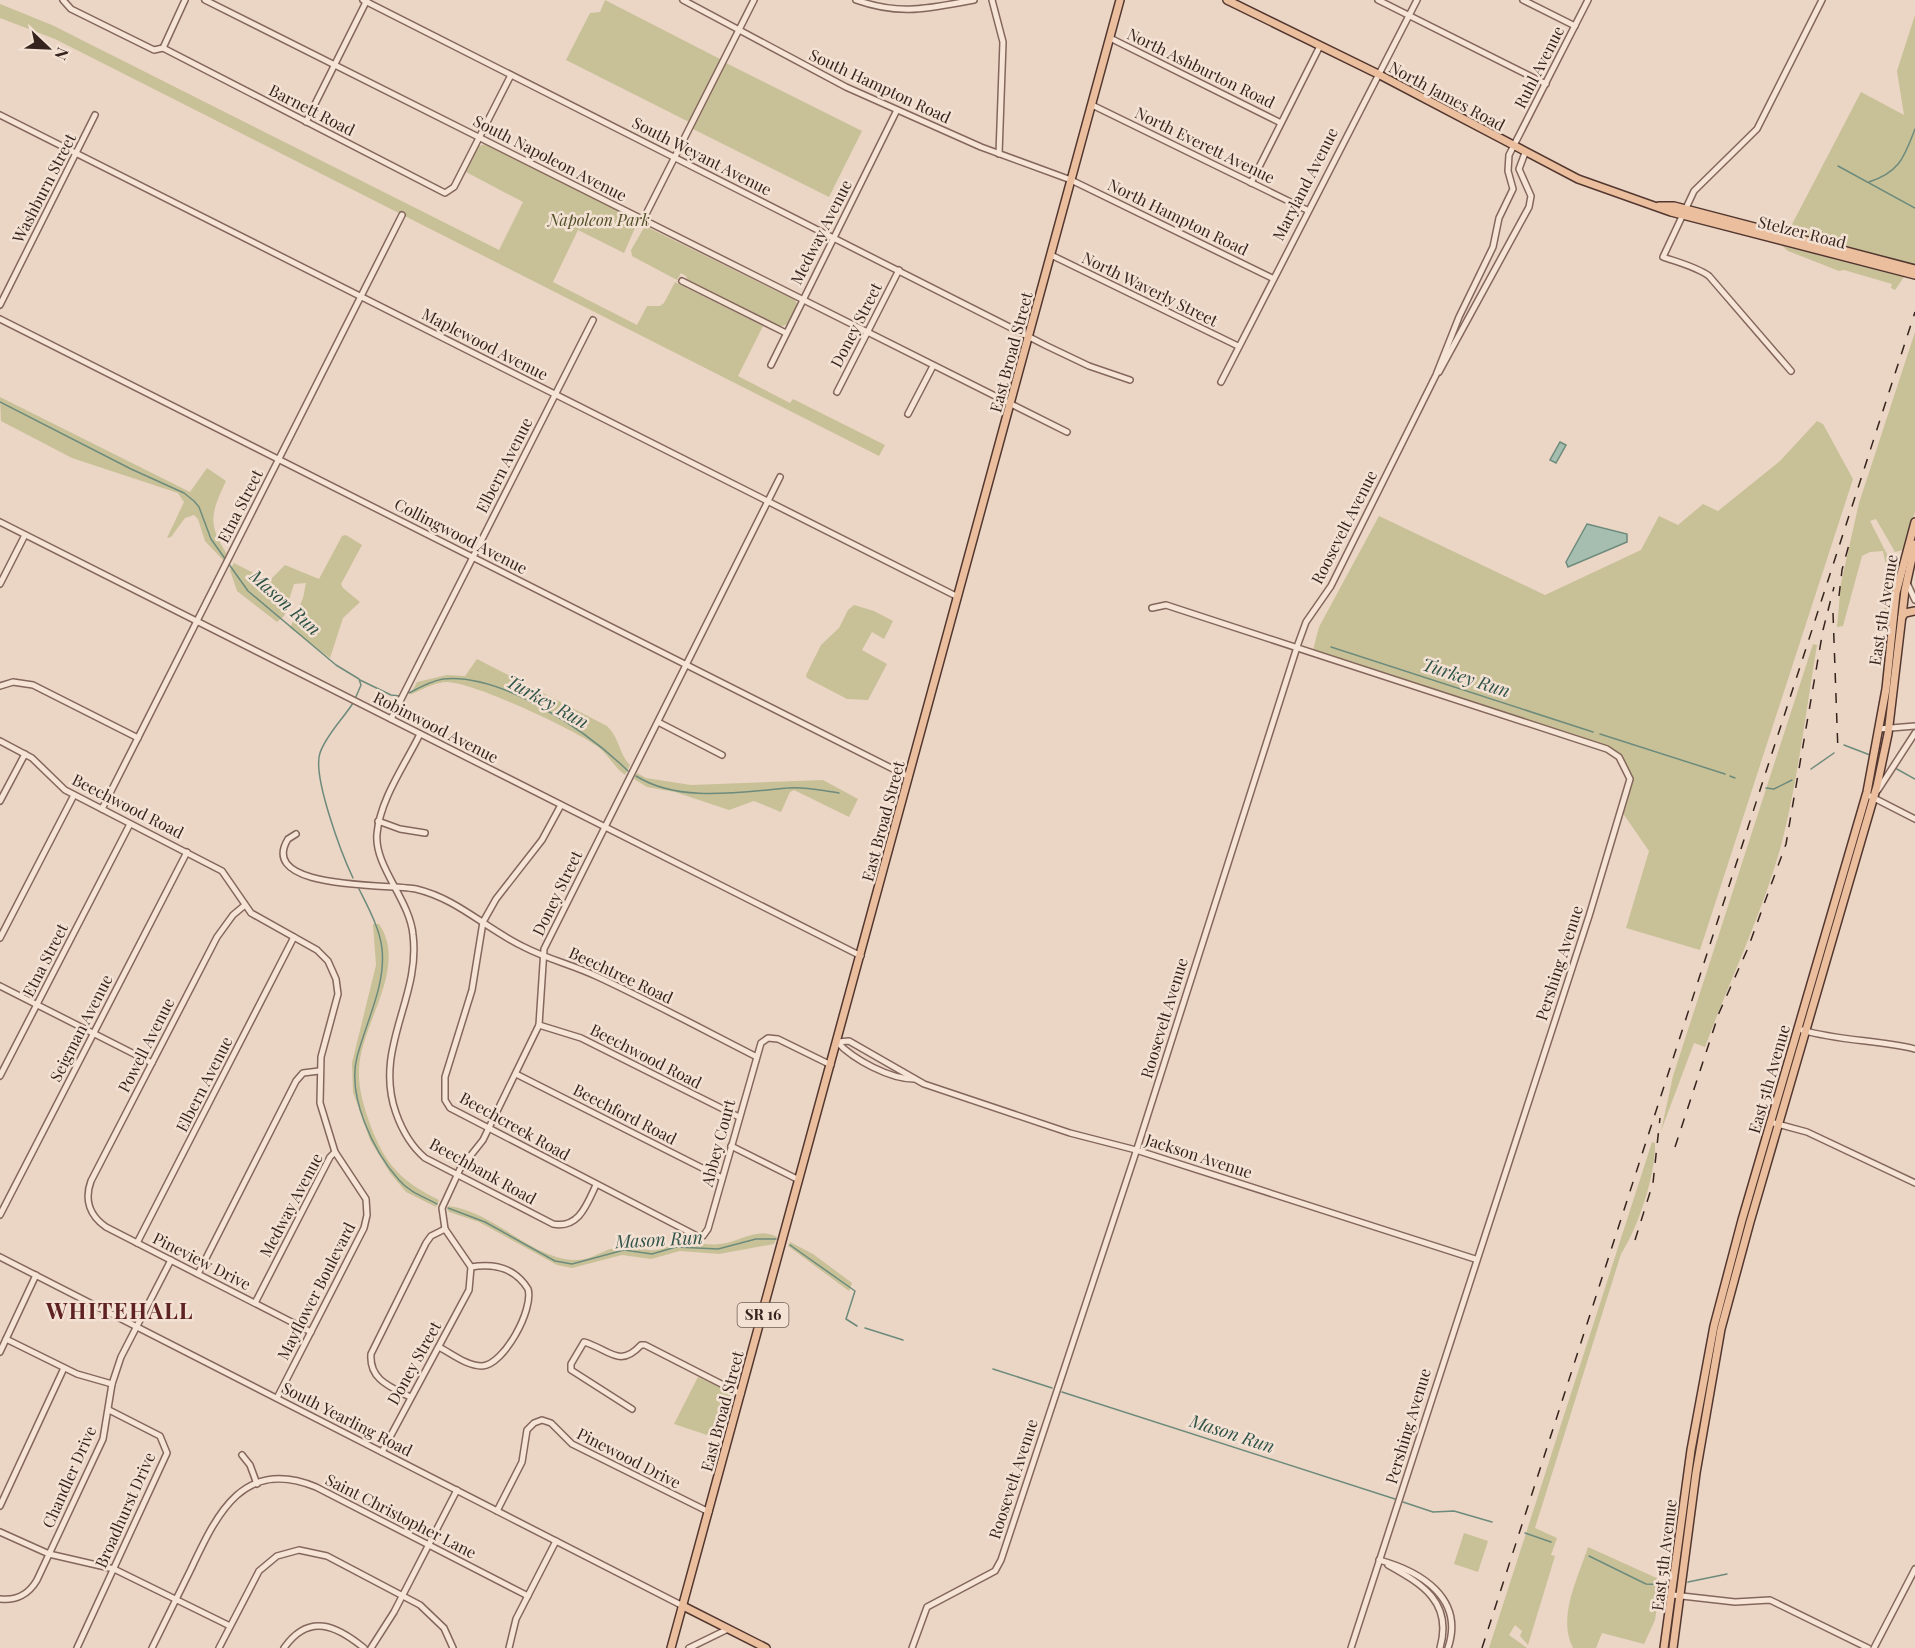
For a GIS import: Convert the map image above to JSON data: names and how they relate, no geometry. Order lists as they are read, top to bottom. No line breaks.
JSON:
{"streets":{"main road":["North James Road","Stelzer Road","East Broad Street","East 5th Avenue","SR 16"],"street":["Ruhl Avenue","North Ashburton Road","South Hampton Road","Barnett Road","North Everett Avenue","South Weyant Avenue","South Napoleon Avenue","Maryland Avenue","Washburn Street","North Hampton Road","Medway Avenue","North Waverly Street","Doney Street","Maplewood Avenue","Elbern Avenue","Etna Street","Roosevelt Avenue","Collingwood Avenue","Robinwood Avenue","Beechwood Road","Pershing Avenue","Beechtree Road","Seigman Avenue","Powell Avenue","Beechford Road","Beechcreek Road","Abbey Court","Jackson Avenue","Beechbank Road","Pineview Drive","Mayflower Boulevard","South Yearling Road","Pinewood Drive","Chandler Drive","Broadhurst Drive","Saint Christopher Lane"]},"crossings":[["Ruhl Avenue","North James Road"],["Ruhl Avenue","Roosevelt Avenue"],["North Ashburton Road","East Broad Street"],["South Hampton Road","North Hampton Road"],["South Hampton Road","Medway Avenue"],["South Hampton Road","East Broad Street"],["North James Road","Maryland Avenue"],["North James Road","Stelzer Road"],["North James Road","Roosevelt Avenue"],["Barnett Road","South Napoleon Avenue"],["North Everett Avenue","Maryland Avenue"],["North Everett Avenue","East Broad Street"],["South Weyant Avenue","Medway Avenue"],["South Weyant Avenue","Doney Street"],["South Weyant Avenue","East Broad Street"],["South Napoleon Avenue","Medway Avenue"],["South Napoleon Avenue","Doney Street"],["South Napoleon Avenue","East Broad Street"],["Maryland Avenue","North Hampton Road"],["Maryland Avenue","North Waverly Street"],["Washburn Street","Maplewood Avenue"],["North Hampton Road","East Broad Street"],["Medway Avenue","Pineview Drive"],["Medway Avenue","Mayflower Boulevard"],["North Waverly Street","East Broad Street"],["Doney Street","Maplewood Avenue"],["Doney Street","Collingwood Avenue"],["Doney Street","Robinwood Avenue"],["Doney Street","Beechwood Road"],["Doney Street","Beechtree Road"],["Doney Street","Beechford Road"],["Doney Street","Beechcreek Road"],["Doney Street","Beechbank Road"],["Doney Street","South Yearling Road"],["Maplewood Avenue","East Broad Street"],["Maplewood Avenue","Elbern Avenue"],["Maplewood Avenue","Etna Street"],["East Broad Street","Collingwood Avenue"],["East Broad Street","Robinwood Avenue"],["East Broad Street","Jackson Avenue"],["East Broad Street","South Yearling Road"],["East Broad Street","Pinewood Drive"],["Elbern Avenue","Collingwood Avenue"],["Elbern Avenue","Robinwood Avenue"],["Elbern Avenue","Pineview Drive"],["Elbern Avenue","Mayflower Boulevard"],["Etna Street","Collingwood Avenue"],["Etna Street","Robinwood Avenue"],["Etna Street","Beechwood Road"],["Roosevelt Avenue","Pershing Avenue"],["Roosevelt Avenue","Jackson Avenue"],["Robinwood Avenue","Beechcreek Road"],["Robinwood Avenue","Beechbank Road"],["Beechwood Road","Seigman Avenue"],["Beechwood Road","Abbey Court"],["Beechwood Road","Mayflower Boulevard"],["Pershing Avenue","Jackson Avenue"],["Beechtree Road","Beechcreek Road"],["Beechtree Road","Abbey Court"],["Beechtree Road","Beechbank Road"],["Seigman Avenue","Mayflower Boulevard"],["Powell Avenue","Pineview Drive"],["Powell Avenue","Mayflower Boulevard"],["Beechford Road","Abbey Court"],["Beechcreek Road","Abbey Court"],["Beechcreek Road","Beechbank Road"],["Pineview Drive","Mayflower Boulevard"],["Pineview Drive","Chandler Drive"],["Mayflower Boulevard","South Yearling Road"],["South Yearling Road","Pinewood Drive"],["South Yearling Road","Chandler Drive"],["Chandler Drive","Broadhurst Drive"]],"districts":["WHITEHALL"],"water":["Mason Run","Turkey Run"],"parks":["Napoleon Park"],"north":"bottom right"}
